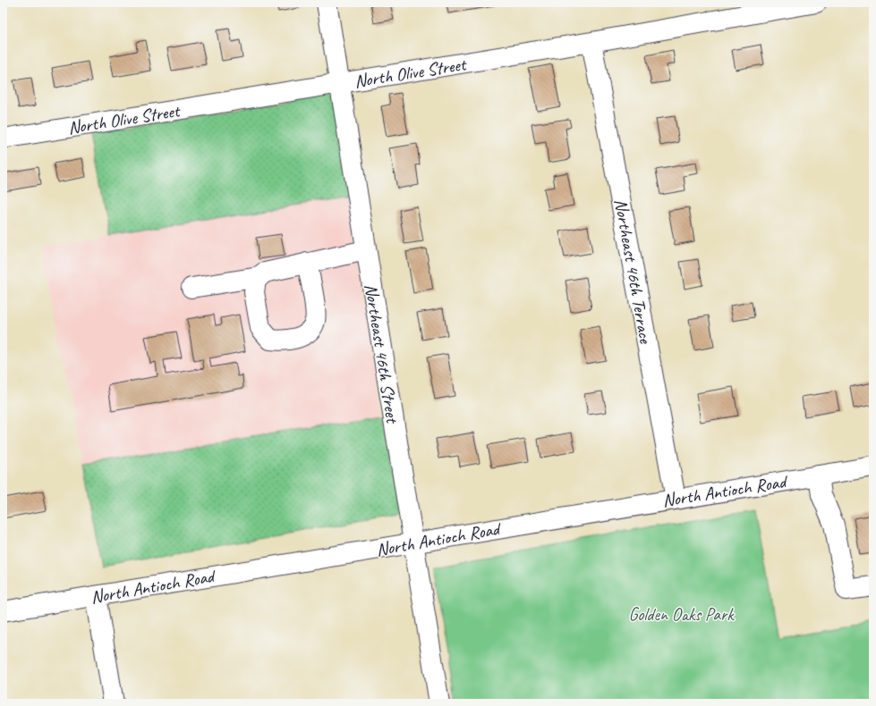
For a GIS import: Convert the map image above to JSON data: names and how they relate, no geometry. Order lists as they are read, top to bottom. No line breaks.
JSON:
{"streets":{"street":["North Olive Street","Northeast 46th Terrace","Northeast 46th Street","North Antioch Road"]},"crossings":[["North Olive Street","Northeast 46th Terrace"],["North Olive Street","Northeast 46th Street"],["Northeast 46th Terrace","North Antioch Road"],["Northeast 46th Street","North Antioch Road"]],"parks":["Golden Oaks Park"]}
